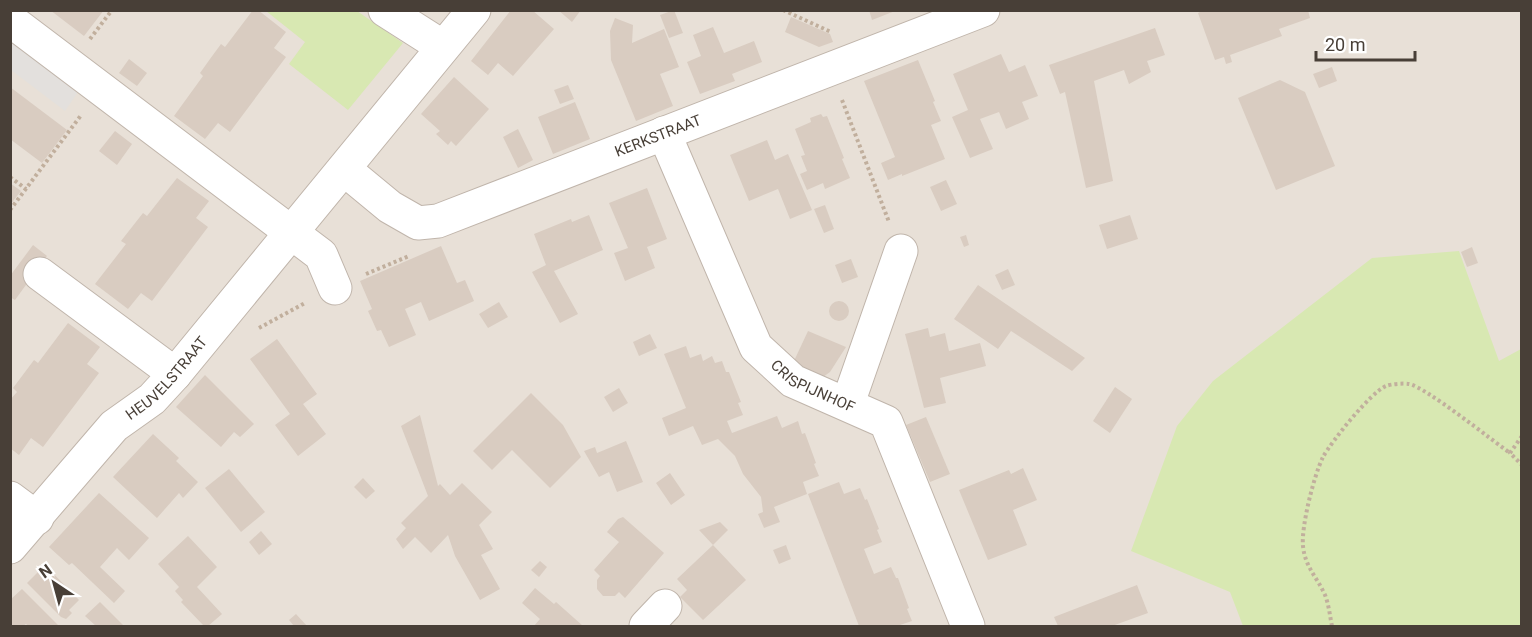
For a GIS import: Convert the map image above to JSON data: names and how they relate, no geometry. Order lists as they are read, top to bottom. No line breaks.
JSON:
{"streets":{"street":["KERKSTRAAT","HEUVELSTRAAT","CRISPIJNHOF"]},"crossings":[["KERKSTRAAT","HEUVELSTRAAT"],["KERKSTRAAT","CRISPIJNHOF"]],"scale_bar":"20 m","north":"top left"}
